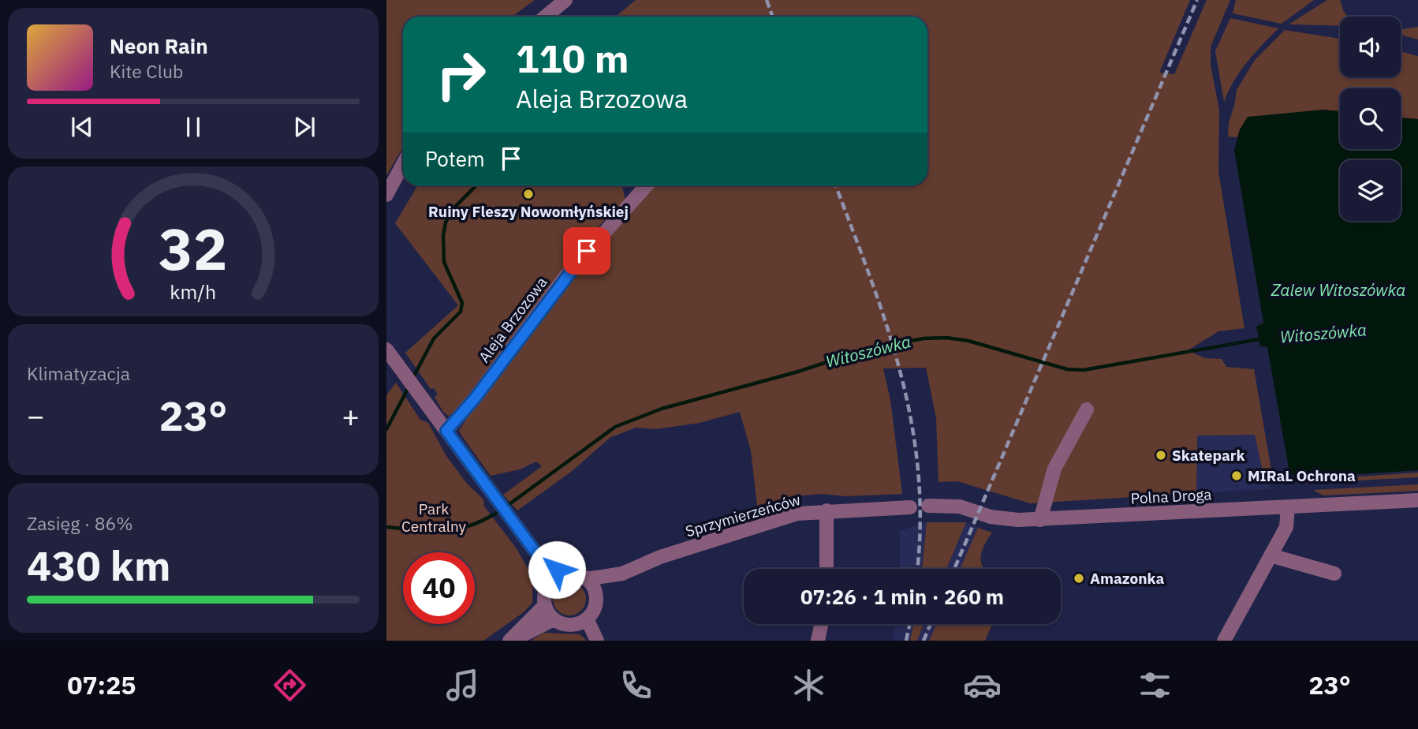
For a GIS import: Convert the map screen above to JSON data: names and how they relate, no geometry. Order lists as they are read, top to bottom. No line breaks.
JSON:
{"streets":{"street":["Aleja Brzozowa","Polna Droga","Sprzymierzeńców"]},"water":["Zalew Witoszówka","Witoszówka"],"parks":["Park Centralny"],"places":["Ruiny Fleszy Nowomłyńskiej","Skatepark","MIRaL Ochrona","Amazonka"],"page":{"turn":["110 m","Aleja Brzozowa"],"song":["Neon Rain","Kite Club"],"then":"Potem","tile":["Klimatyzacja",["Zasięg · 86%","430 km"]],"heat":["−","23°","+"],"limit":"40","trip":"07:26 · 1 min · 260 m","tabs":["07:25","23°"],"gauge":["32","km/h"]}}
